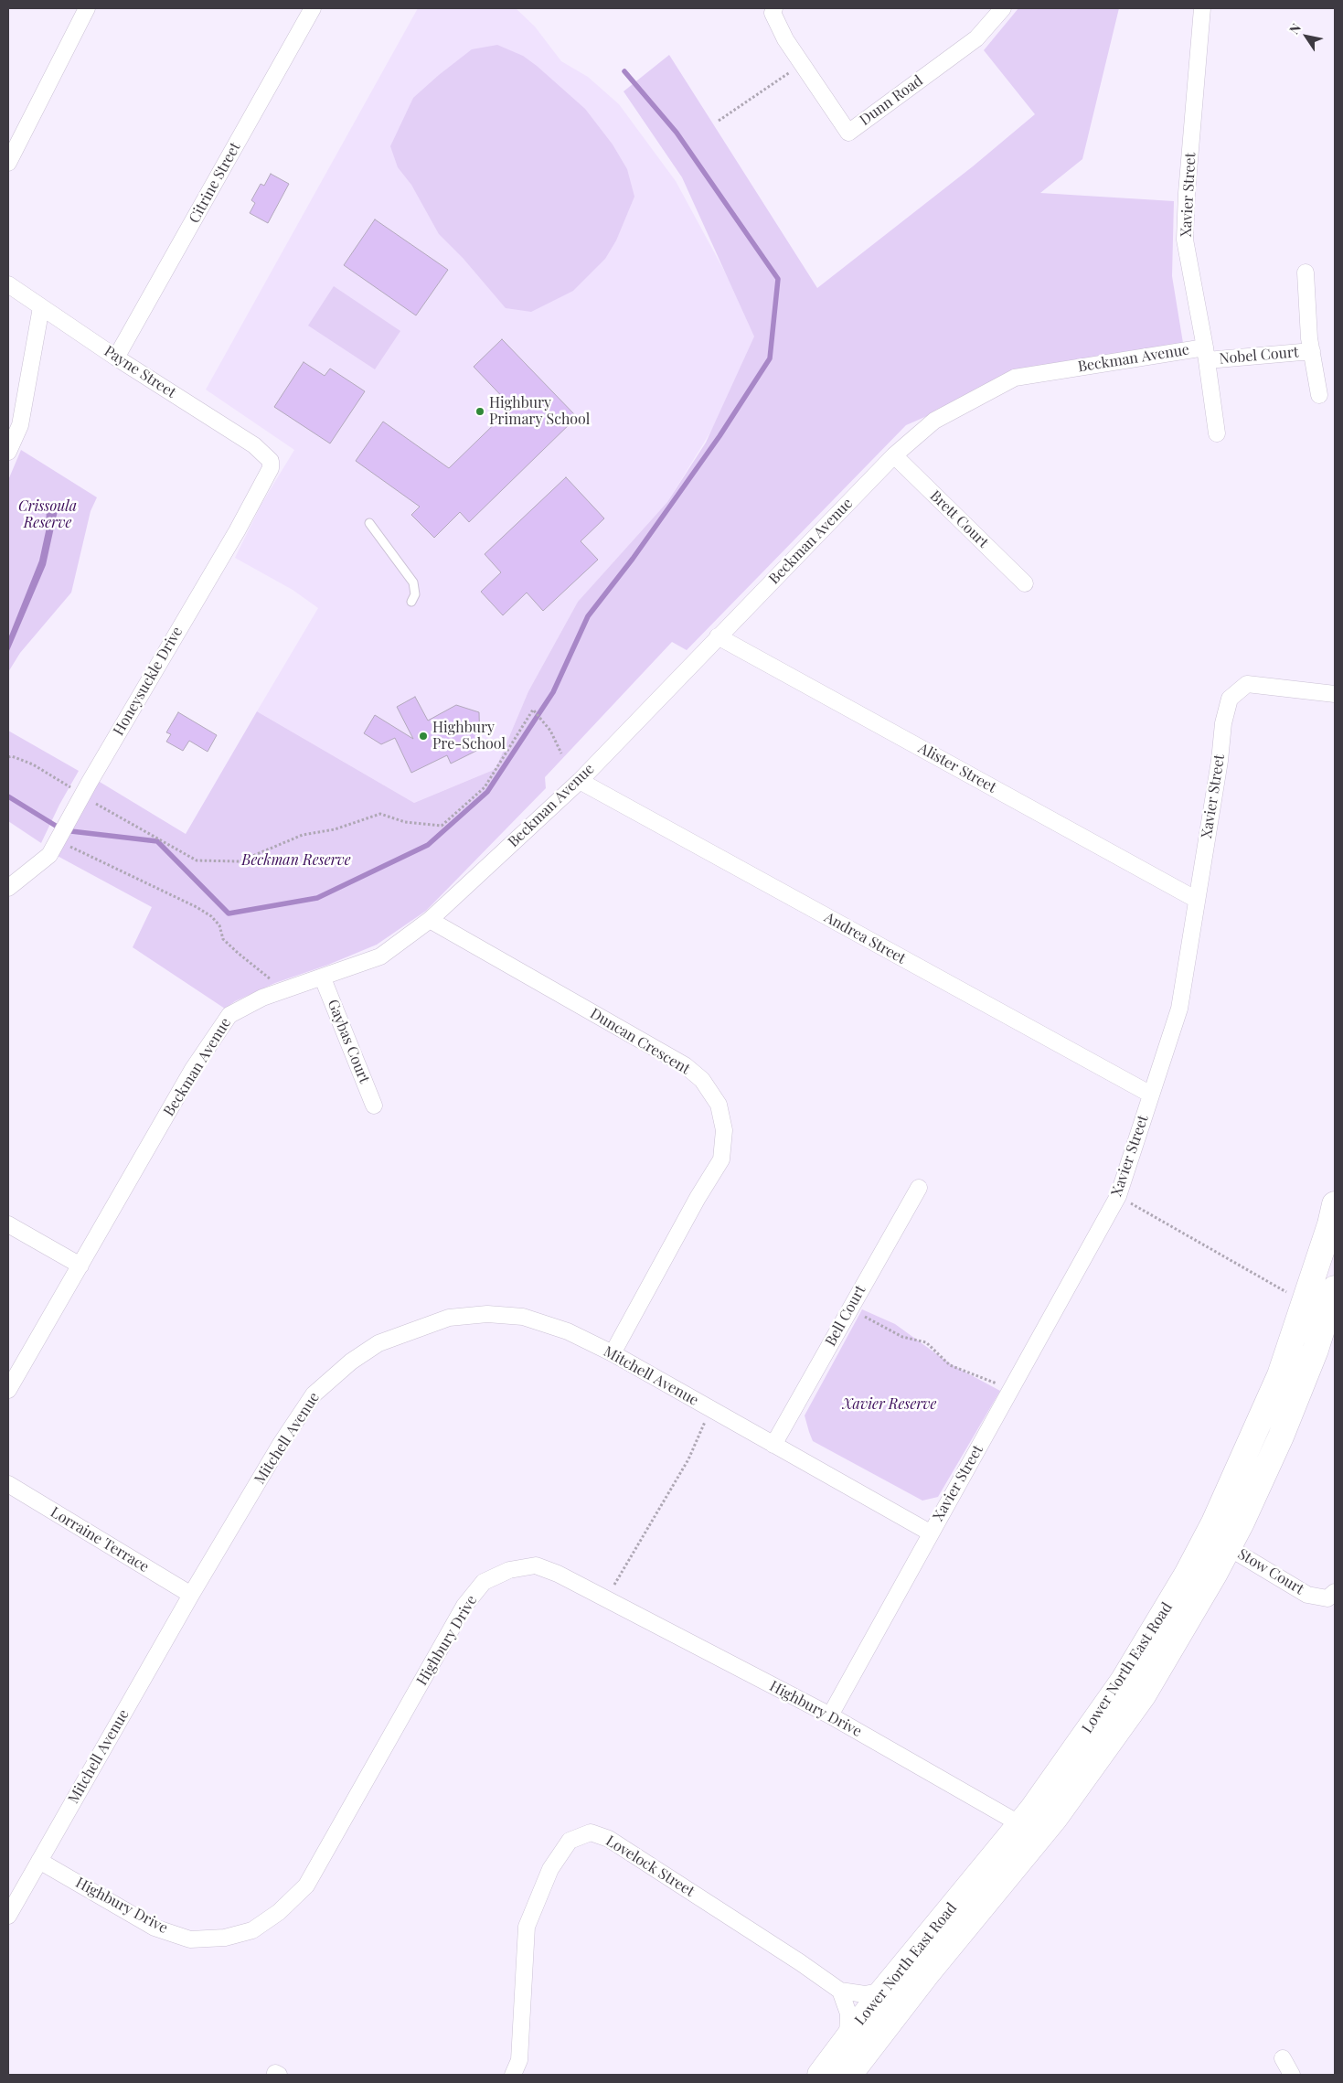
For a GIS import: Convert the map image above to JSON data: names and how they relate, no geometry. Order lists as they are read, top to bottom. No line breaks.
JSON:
{"streets":{"main road":["Lower North East Road"],"street":["Dunn Road","Citrine Street","Xavier Street","Nobel Court","Beckman Avenue","Payne Street","Brett Court","Honeysuckle Drive","Alister Street","Andrea Street","Gaybas Court","Duncan Crescent","Bell Court","Mitchell Avenue","Lorraine Terrace","Stow Court","Highbury Drive","Lovelock Street"]},"crossings":[["Citrine Street","Payne Street"],["Xavier Street","Nobel Court"],["Xavier Street","Beckman Avenue"],["Xavier Street","Alister Street"],["Xavier Street","Andrea Street"],["Xavier Street","Mitchell Avenue"],["Xavier Street","Highbury Drive"],["Nobel Court","Beckman Avenue"],["Beckman Avenue","Brett Court"],["Beckman Avenue","Alister Street"],["Beckman Avenue","Andrea Street"],["Beckman Avenue","Gaybas Court"],["Beckman Avenue","Duncan Crescent"],["Payne Street","Honeysuckle Drive"],["Duncan Crescent","Mitchell Avenue"],["Bell Court","Mitchell Avenue"],["Mitchell Avenue","Lorraine Terrace"],["Mitchell Avenue","Highbury Drive"],["Stow Court","Lower North East Road"],["Highbury Drive","Lower North East Road"],["Lower North East Road","Lovelock Street"]],"parks":["Crissoula Reserve","Beckman Reserve","Xavier Reserve"],"places":["Highbury Primary School","Highbury Pre-School"],"north":"top left"}
